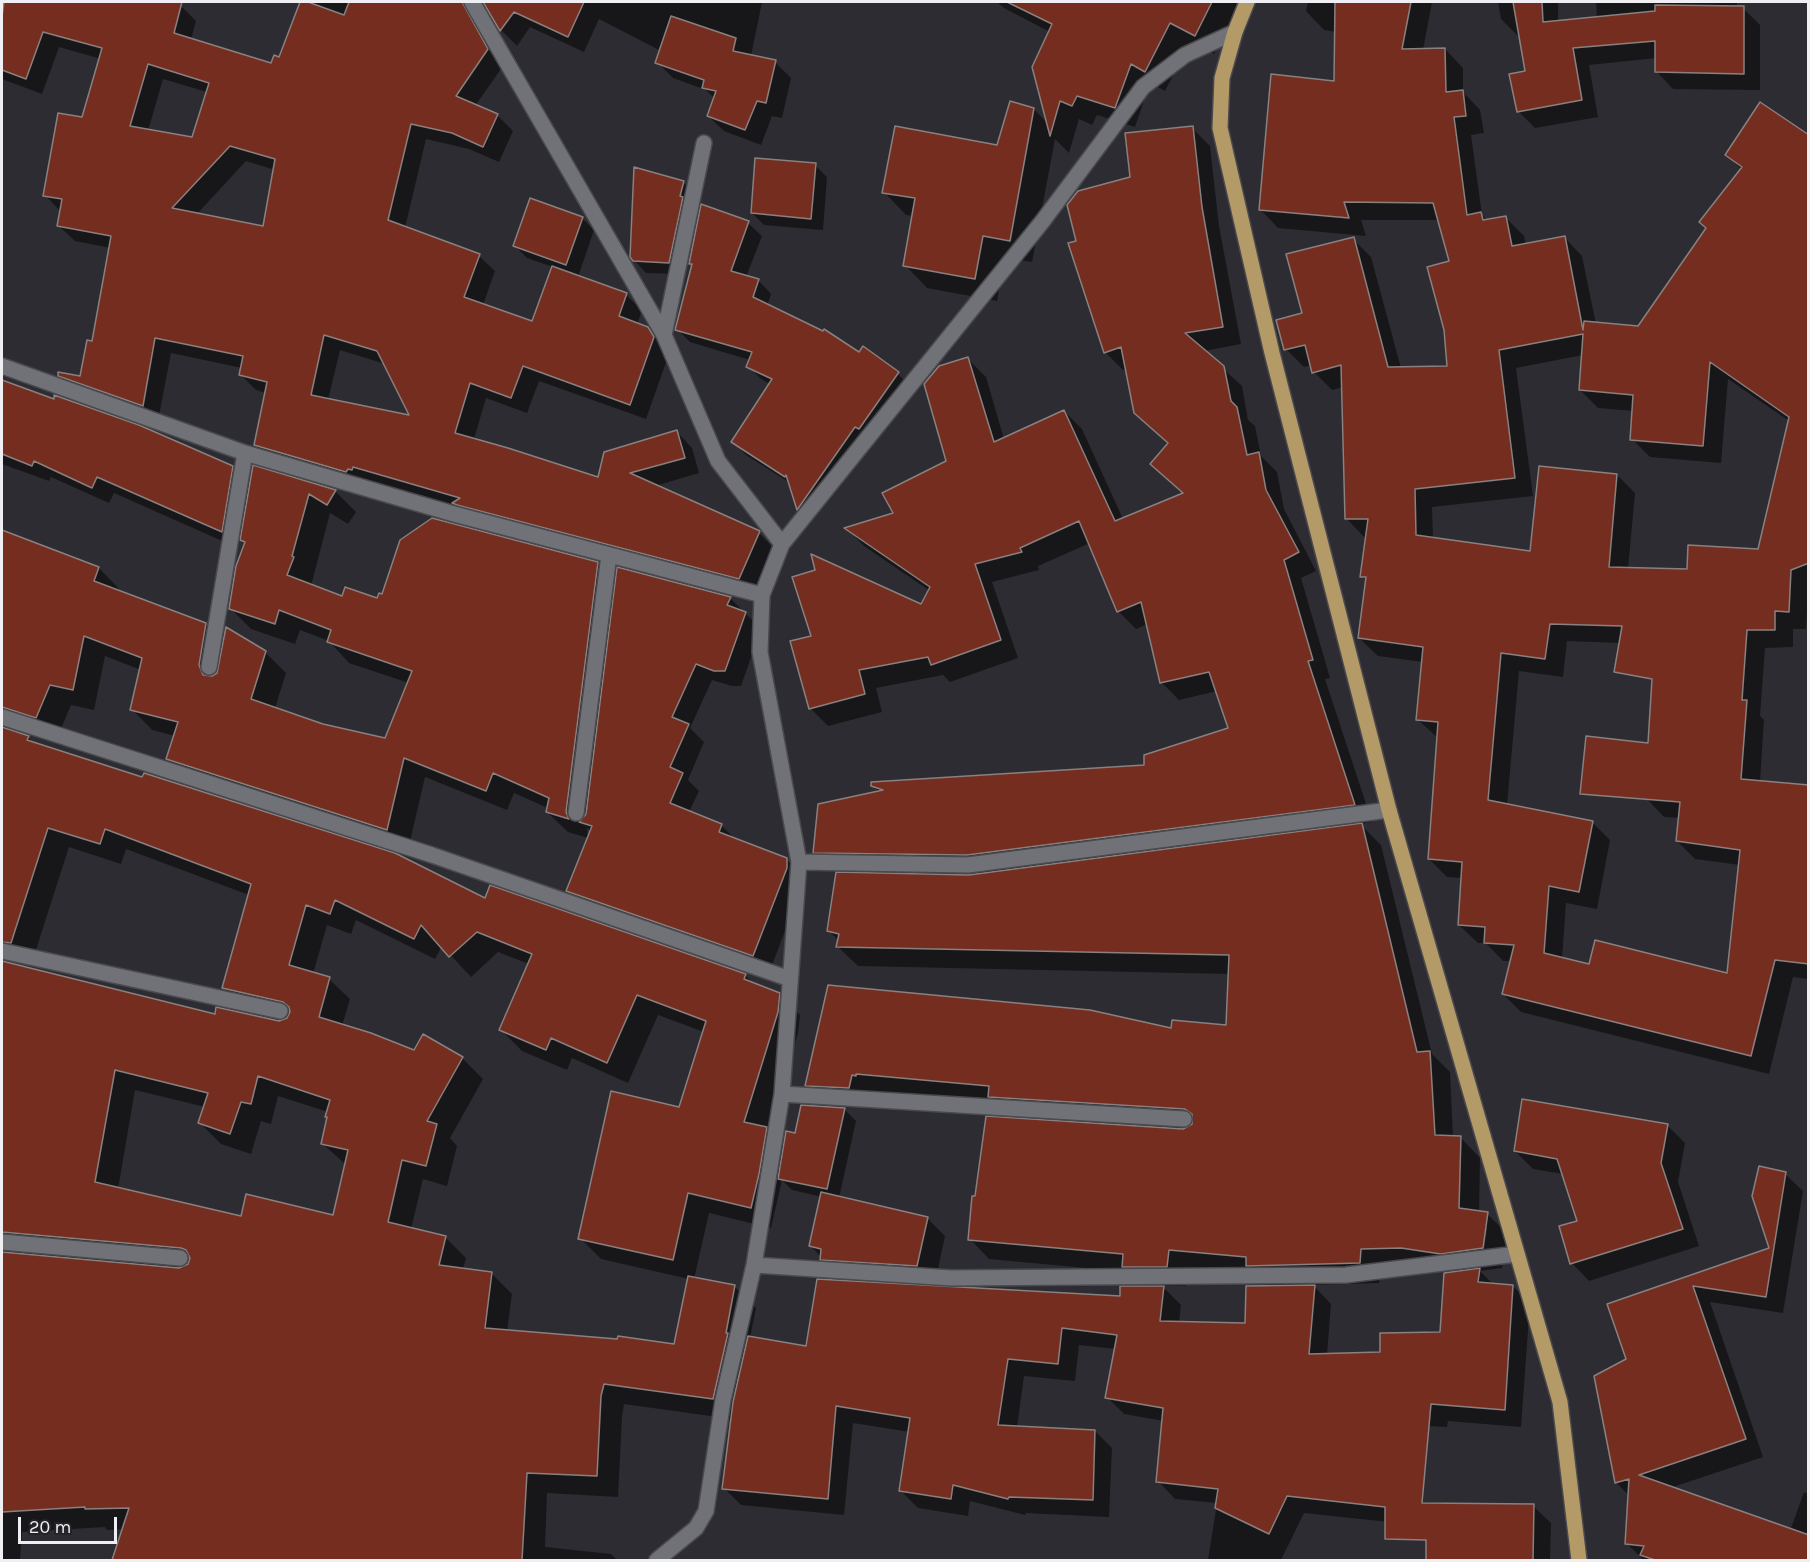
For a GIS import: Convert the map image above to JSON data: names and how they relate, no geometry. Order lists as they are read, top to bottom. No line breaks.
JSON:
{"scale_bar":"20 m"}
